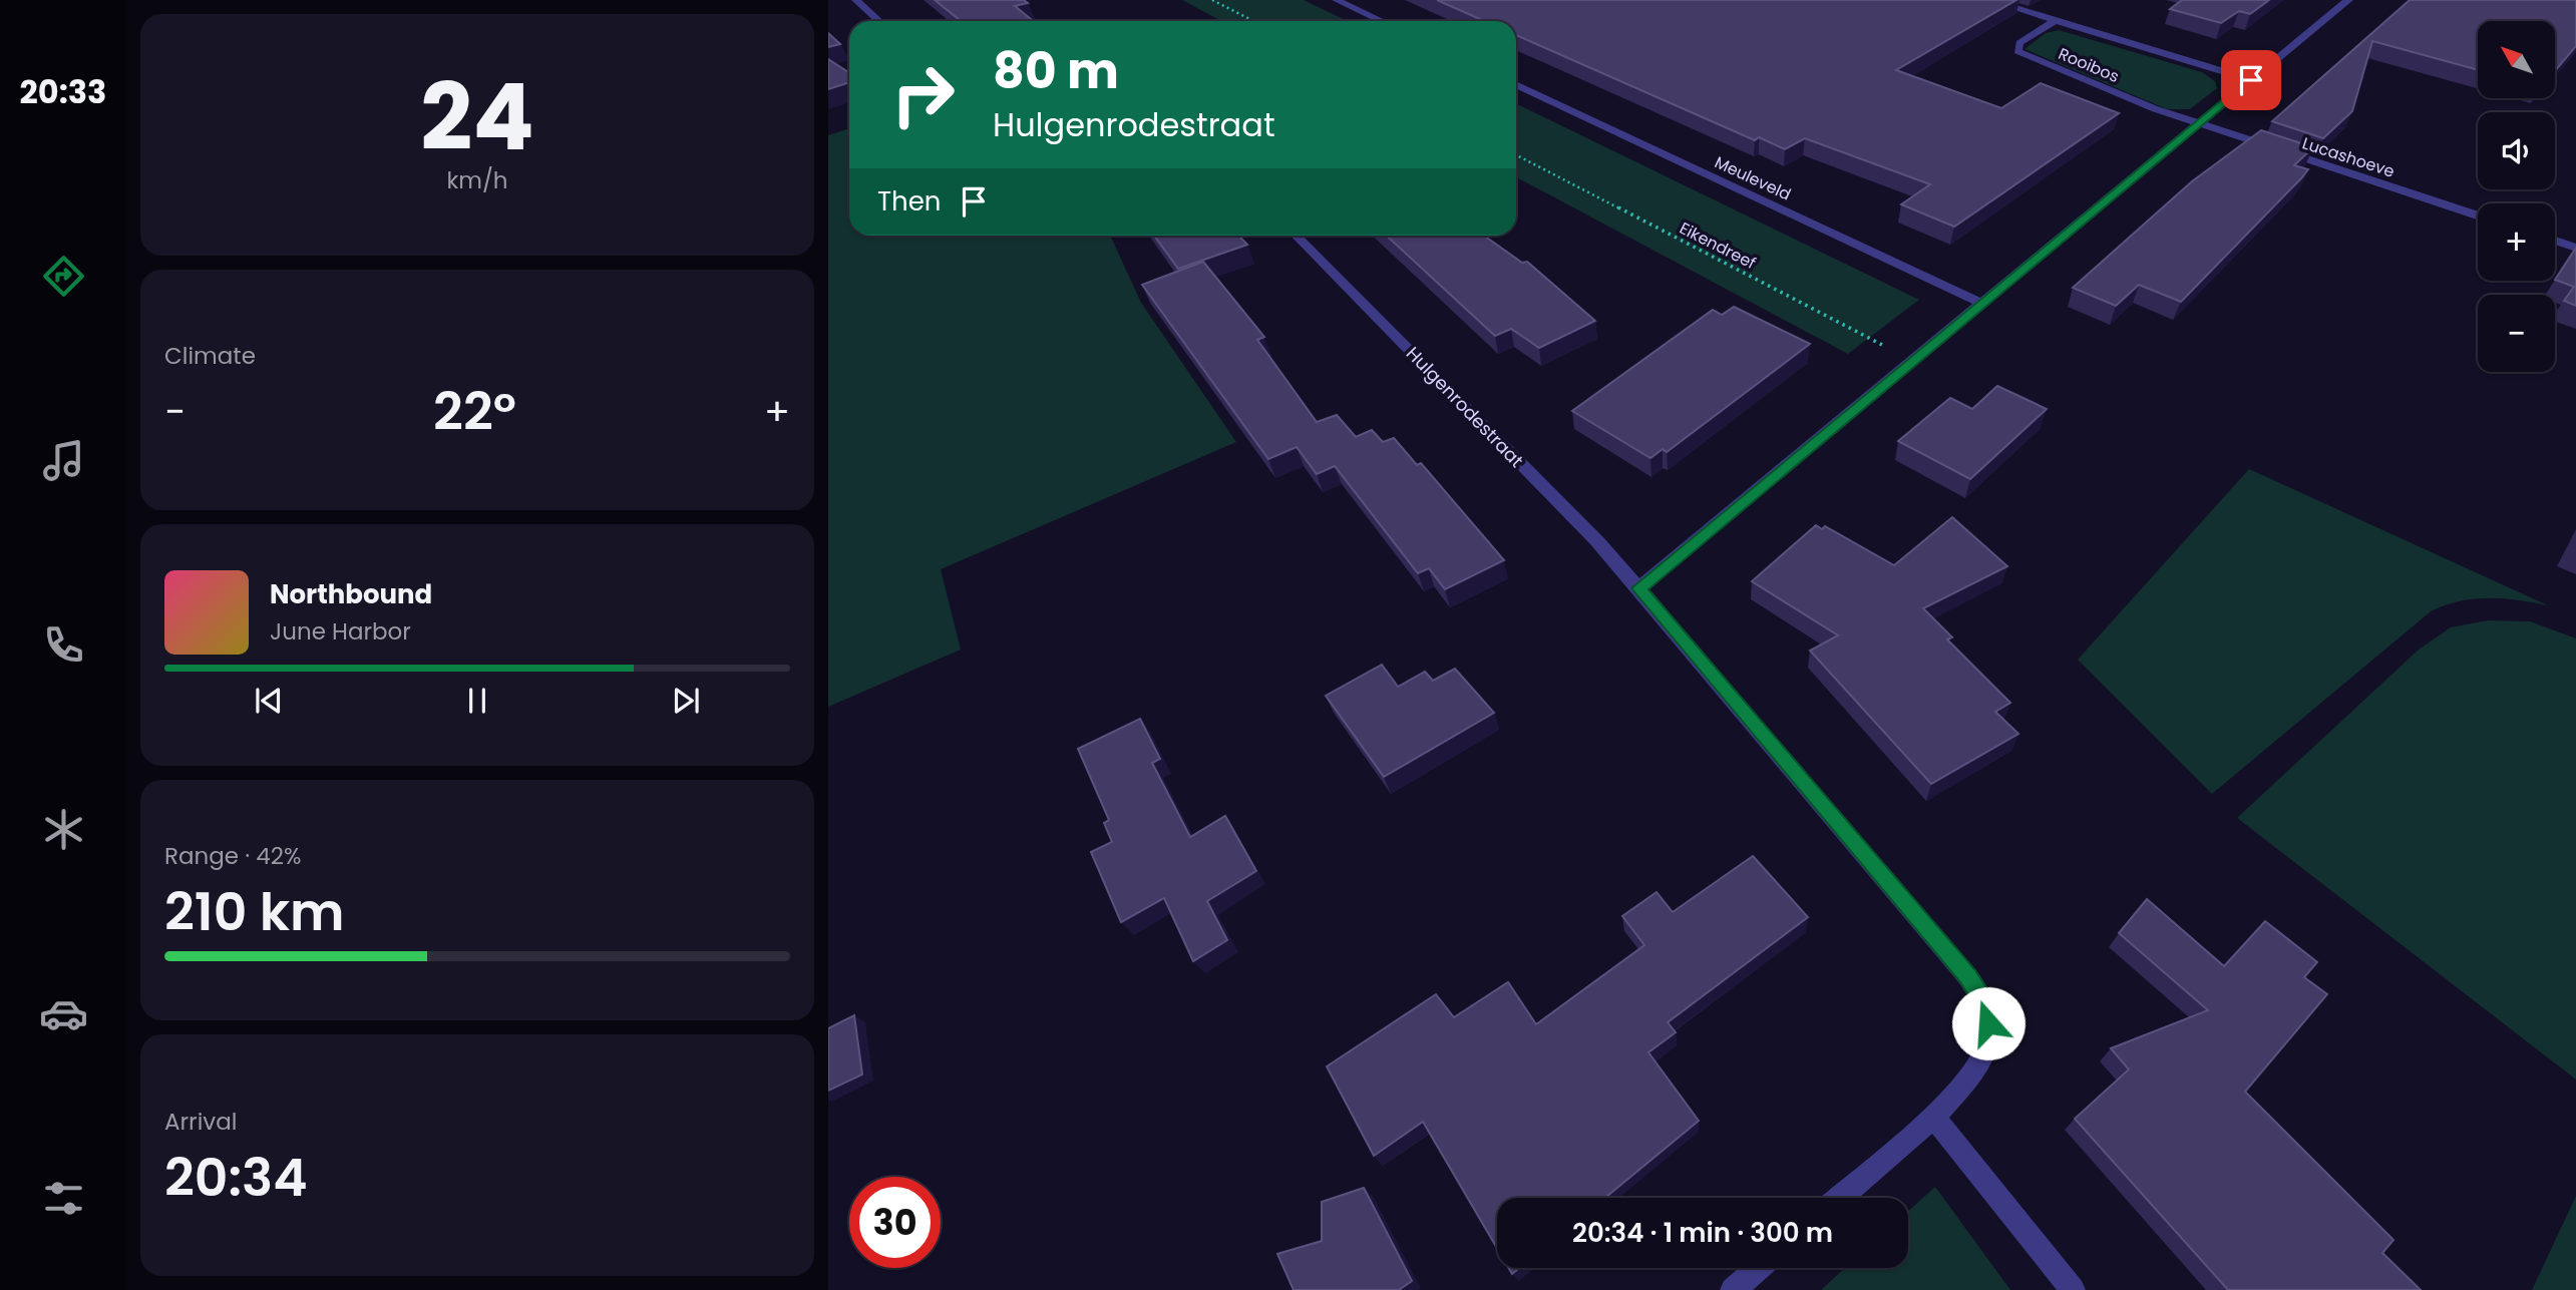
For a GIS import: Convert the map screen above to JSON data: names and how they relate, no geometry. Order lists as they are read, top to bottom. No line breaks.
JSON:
{"streets":{"street":["Rooibos","Lucashoeve","Meuleveld","Hulgenrodestraat"],"path":["Eikendreef"]},"crossings":[["Rooibos","Lucashoeve"]],"north":"top left","page":{"tabs":"20:33","tile":[["24","km/h"],"Climate",["Range · 42%","210 km"],["Arrival","20:34"]],"map_buttons":["+","−"],"turn":["80 m","Hulgenrodestraat"],"then":"Then","heat":["−","22°","+"],"song":["Northbound","June Harbor"],"limit":"30","trip":"20:34 · 1 min · 300 m"}}
